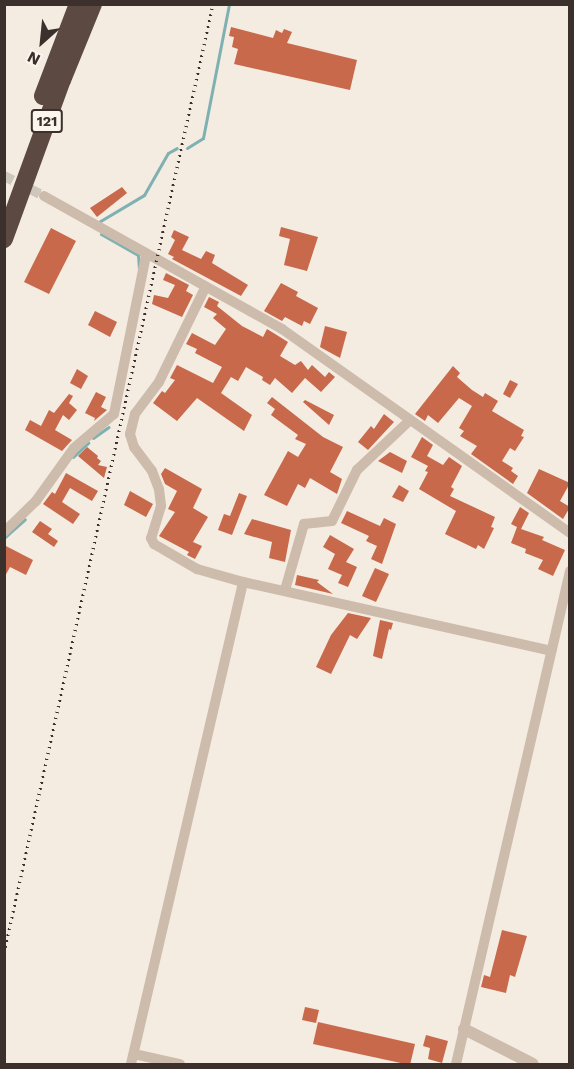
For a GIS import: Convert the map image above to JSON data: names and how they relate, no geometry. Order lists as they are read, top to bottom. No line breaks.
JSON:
{"streets":{"highway":["121"]},"north":"bottom left"}
